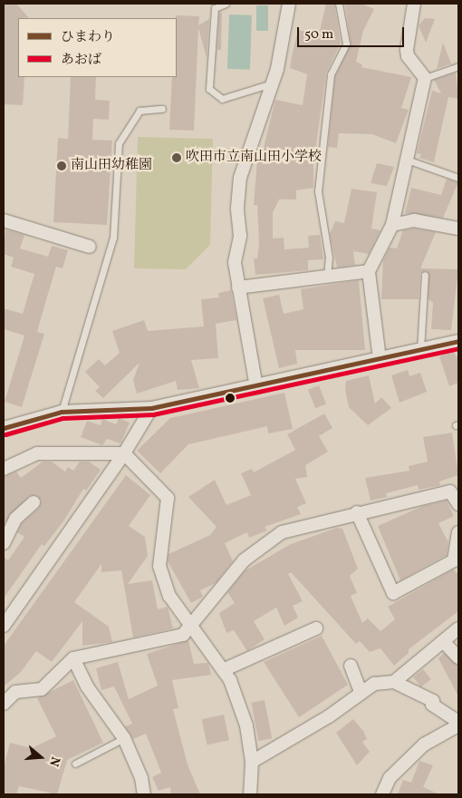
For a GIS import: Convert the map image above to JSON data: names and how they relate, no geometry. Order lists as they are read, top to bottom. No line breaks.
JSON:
{"places":["吹田市立南山田小学校","南山田幼稚園"],"lines":["transit line ひまわり","transit line あおば"],"legend":["ひまわり","あおば"],"scale_bar":"50 m","north":"right"}
